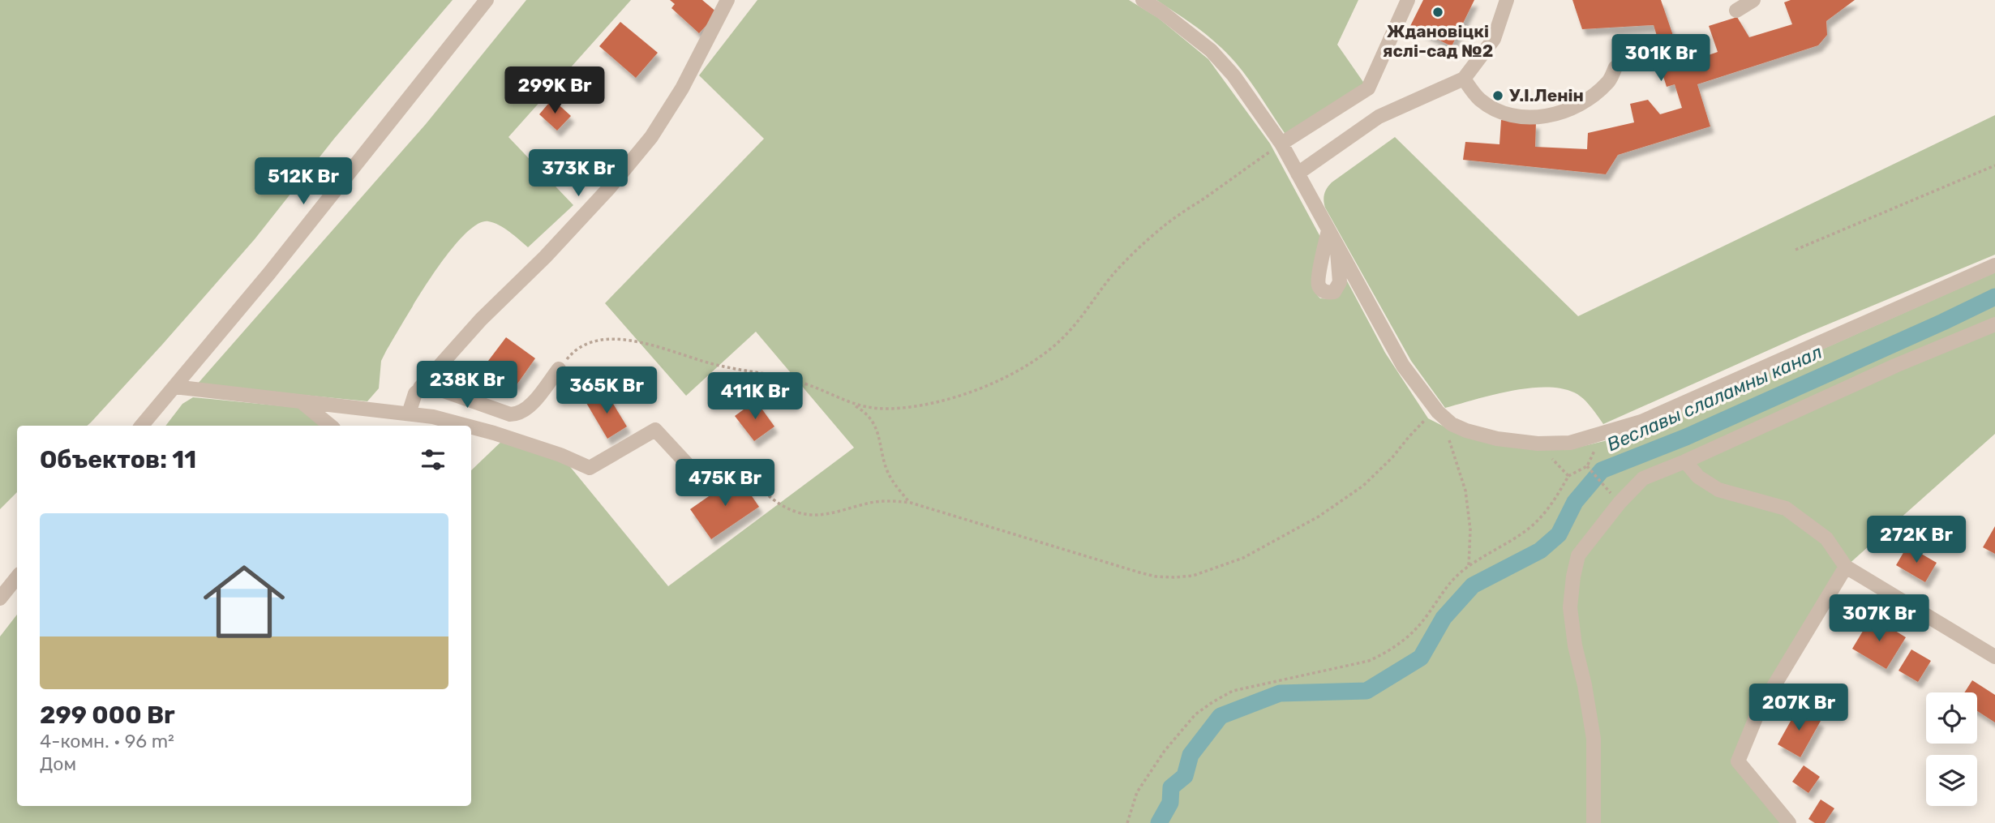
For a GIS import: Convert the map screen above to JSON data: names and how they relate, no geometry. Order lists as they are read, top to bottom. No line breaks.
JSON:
{"water":["Веславы слаламны канал"],"places":["Ждановіцкі яслі-сад №2","У.І.Ленін"],"page":{"price":["301K Br","299K Br","373K Br","512K Br","238K Br","365K Br","411K Br","475K Br","272K Br","307K Br","207K Br"],"heading":"Объектов: 11","list":[{"name":"299 000 Br","note":"4-комн. · 96 m² · Дом"}]}}
